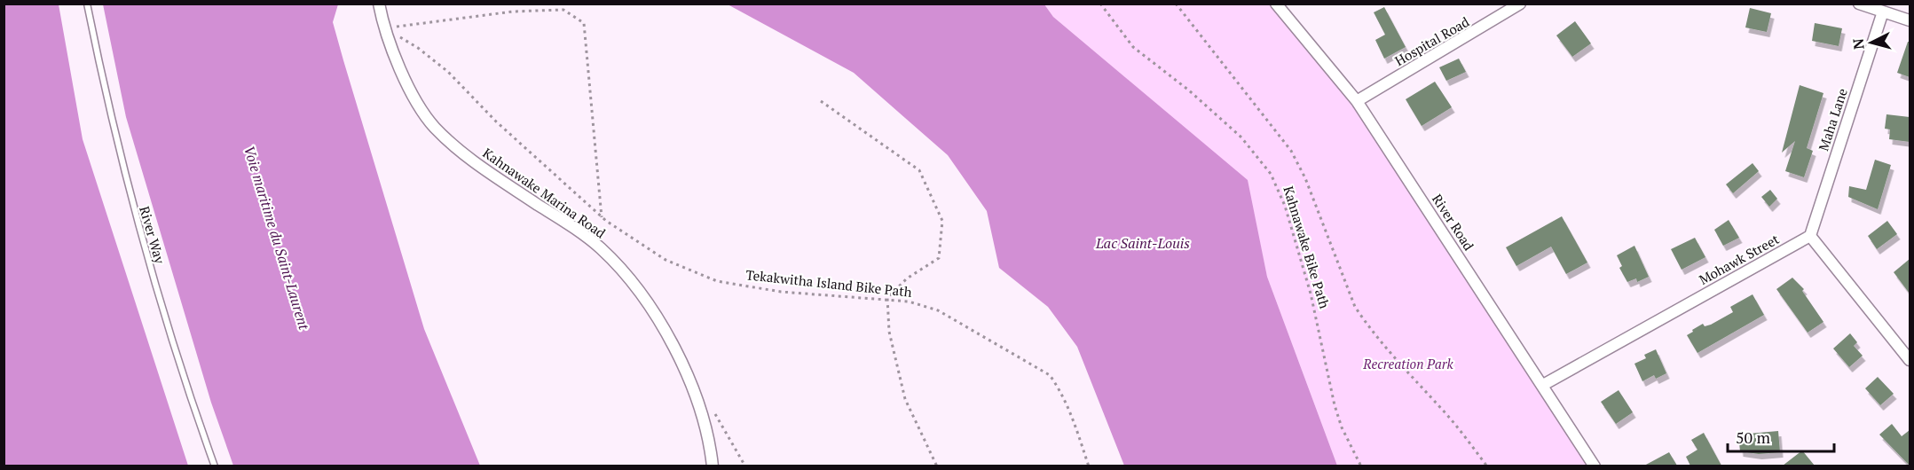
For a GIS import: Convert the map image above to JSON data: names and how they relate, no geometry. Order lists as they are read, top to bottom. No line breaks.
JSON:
{"streets":{"street":["Hospital Road","Maha Lane","Kahnawake Marina Road","River Road","Mohawk Street"],"lane":["River Way"],"path":["Kahnawake Bike Path","Tekakwitha Island Bike Path"]},"crossings":[["Hospital Road","River Road"],["Maha Lane","Mohawk Street"],["Kahnawake Marina Road","Tekakwitha Island Bike Path"],["River Road","Mohawk Street"]],"water":["Voie maritime du Saint-Laurent","Lac Saint-Louis"],"parks":["Recreation Park"],"scale_bar":"50 m","north":"left"}
